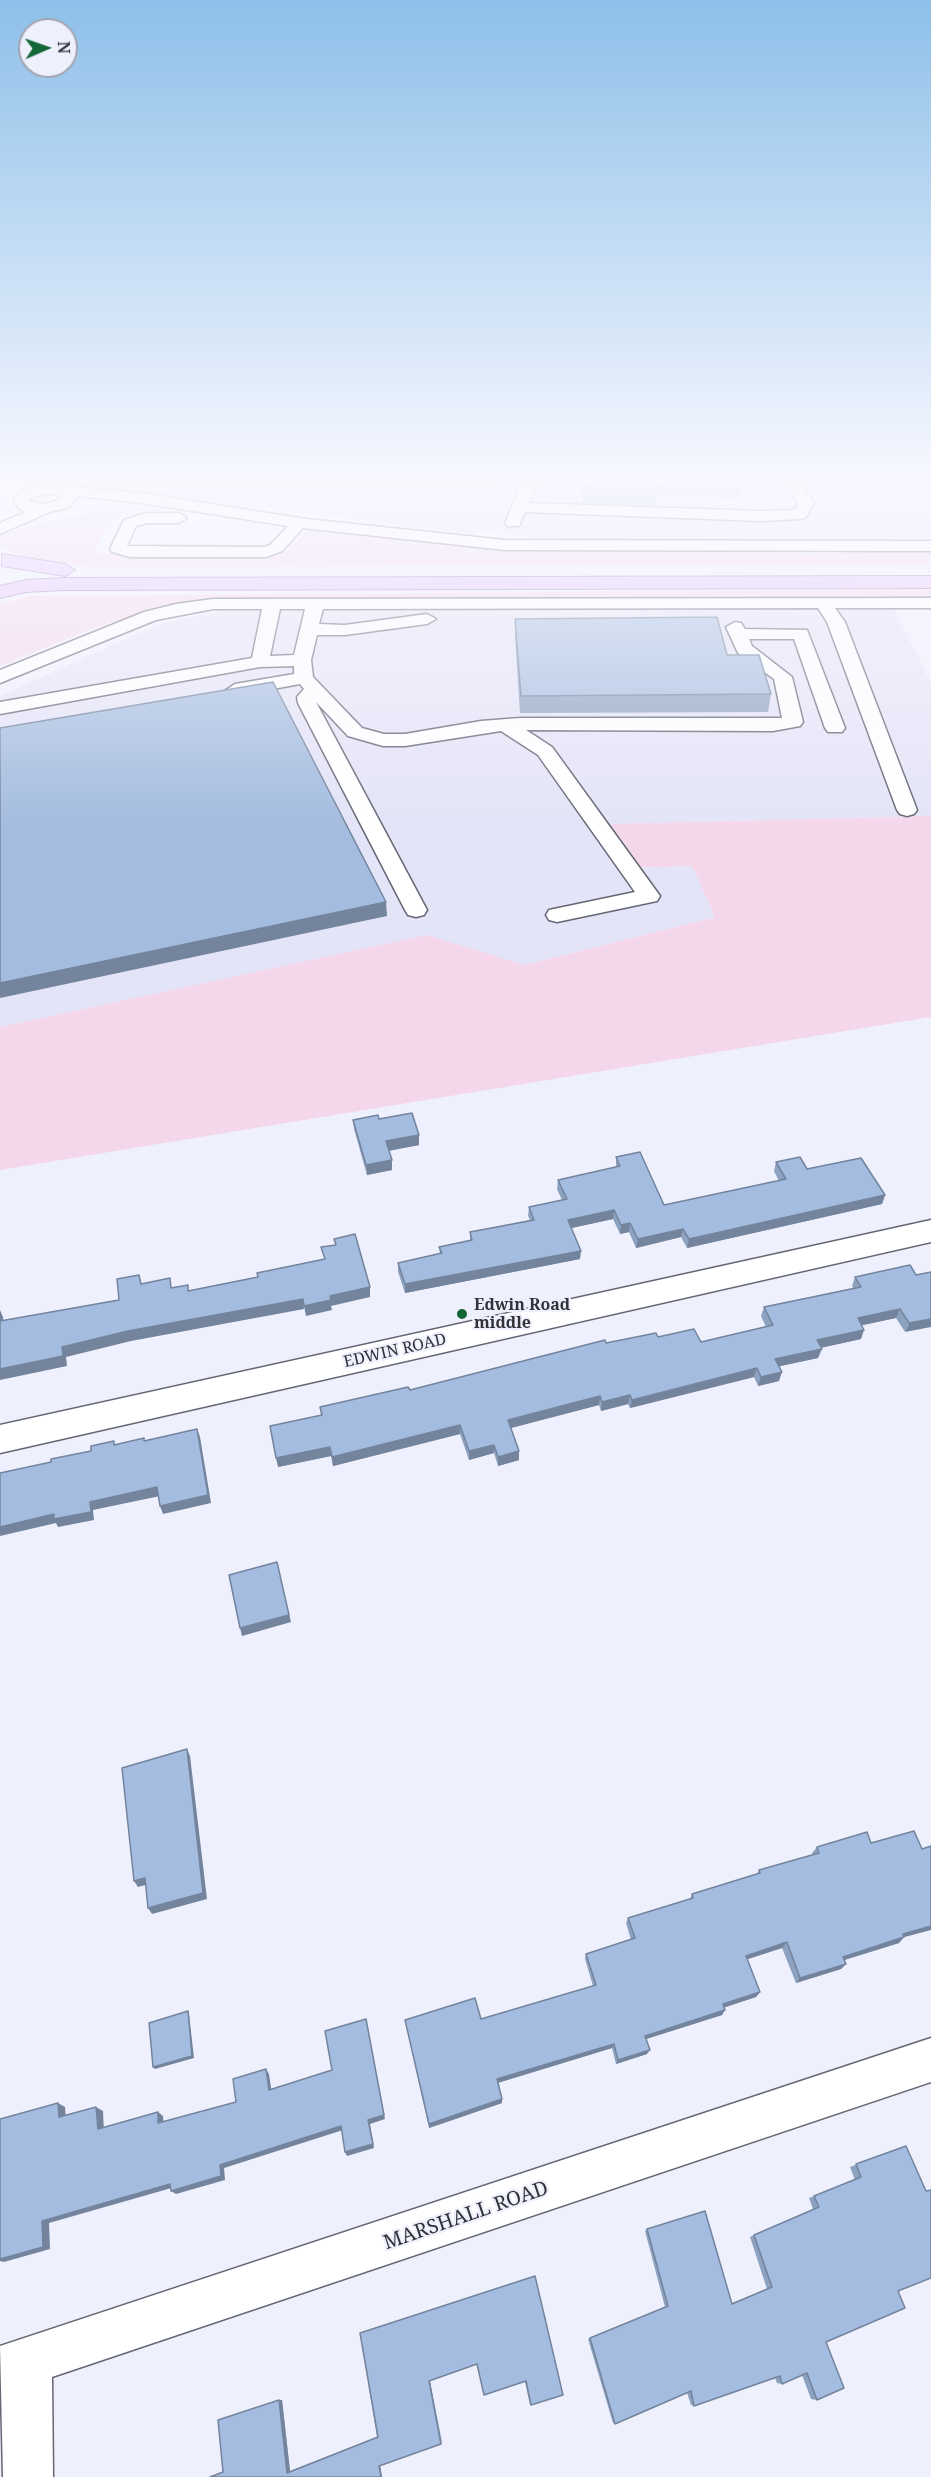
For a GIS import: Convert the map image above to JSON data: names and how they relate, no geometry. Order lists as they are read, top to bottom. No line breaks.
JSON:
{"streets":{"street":["EDWIN ROAD","MARSHALL ROAD"]},"places":["Edwin Road middle"],"north":"right"}
